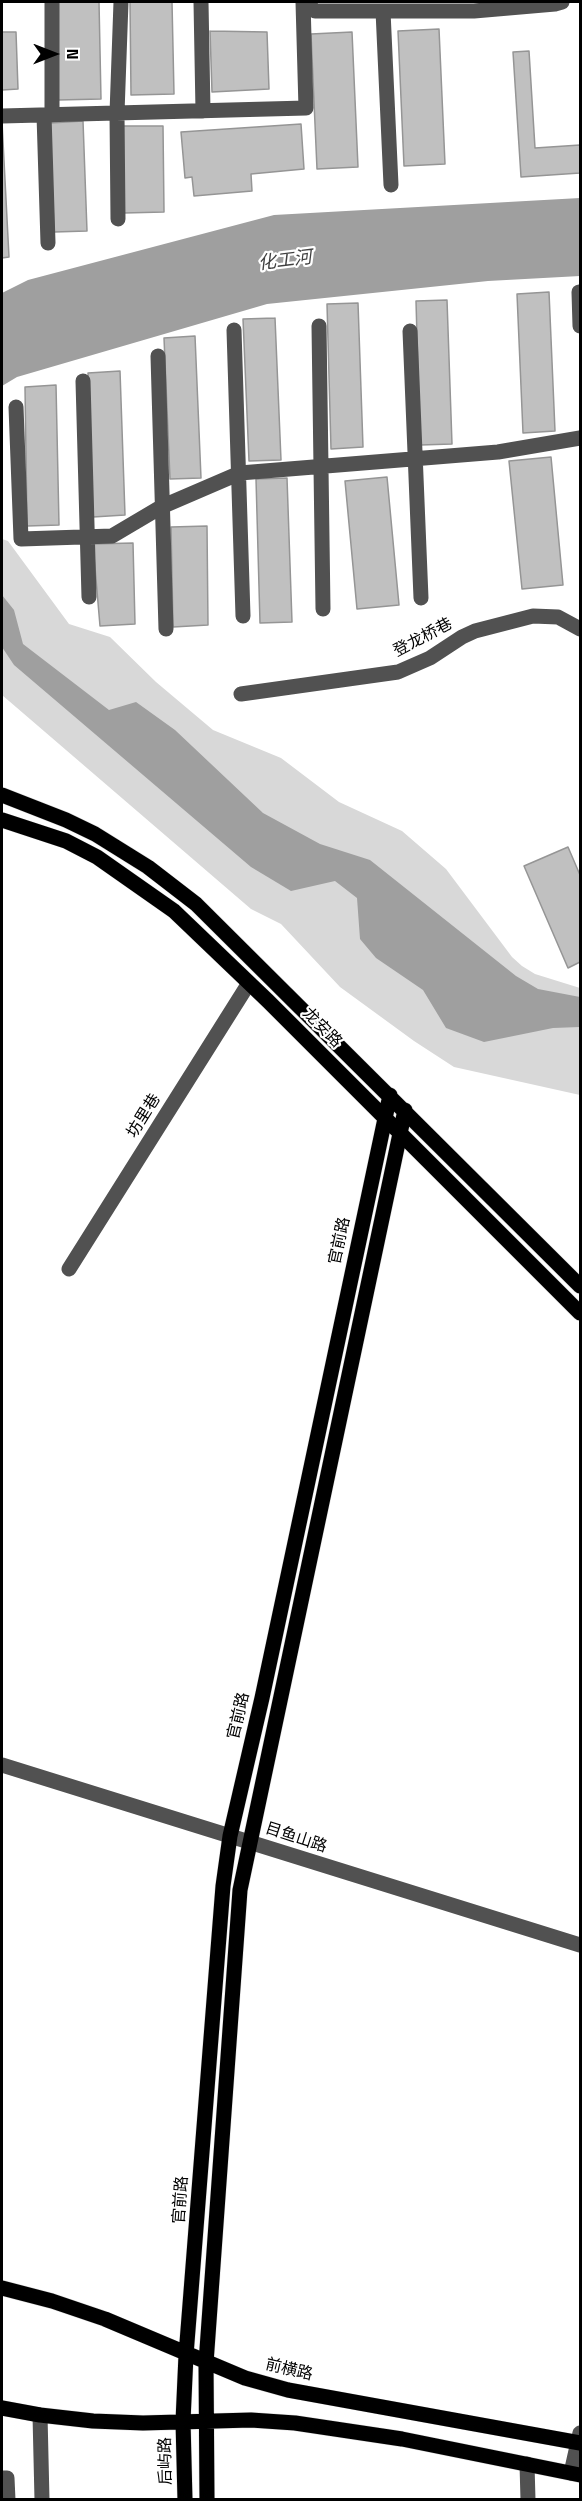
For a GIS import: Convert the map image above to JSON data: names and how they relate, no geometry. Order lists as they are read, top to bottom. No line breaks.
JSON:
{"streets":{"main road":["龙安路","官前路","前横路","后屿路"],"street":["登龙桥巷","坊里巷","目鱼山路"]},"crossings":[["龙安路","坊里巷"],["龙安路","官前路"],["官前路","目鱼山路"],["官前路","前横路"],["官前路","后屿路"]],"water":["化工河"],"north":"right"}
